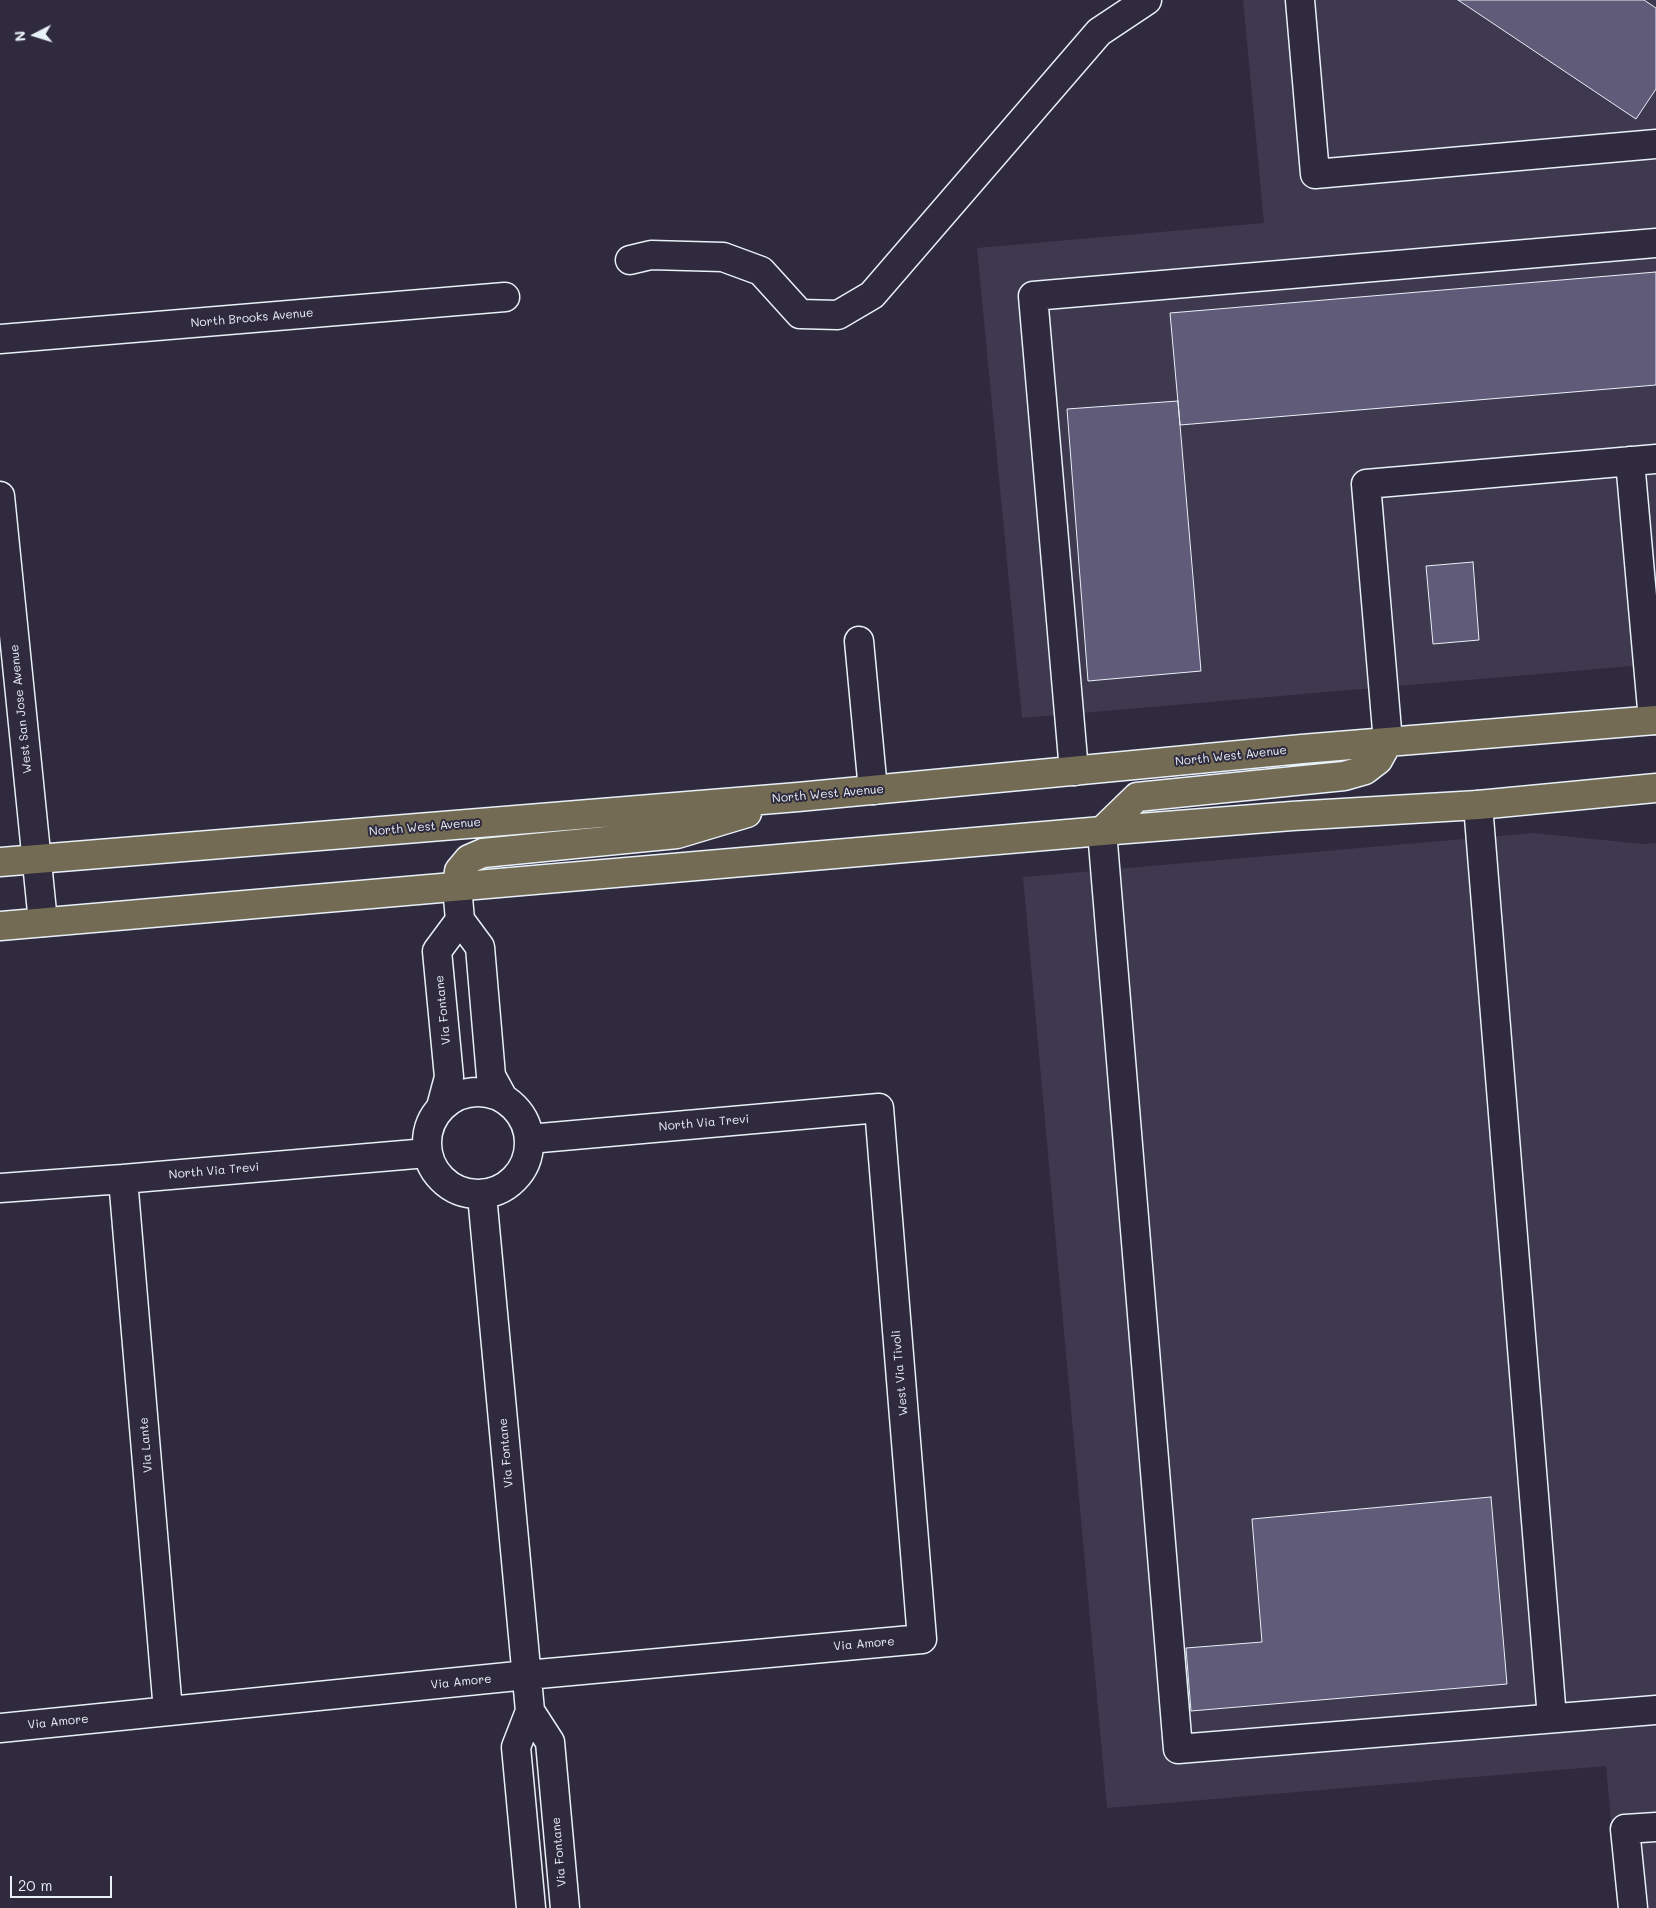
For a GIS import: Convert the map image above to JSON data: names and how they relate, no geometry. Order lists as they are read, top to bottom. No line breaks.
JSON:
{"streets":{"main road":["North West Avenue"],"street":["North Brooks Avenue","West San Jose Avenue","Via Fontane","North Via Trevi","West Via Tivoli","Via Lante","Via Amore"]},"crossings":[["West San Jose Avenue","North West Avenue"],["Via Fontane","North Via Trevi"],["Via Fontane","Via Amore"],["North Via Trevi","West Via Tivoli"],["North Via Trevi","Via Lante"],["West Via Tivoli","Via Amore"],["Via Lante","Via Amore"]],"scale_bar":"20 m","north":"left"}
